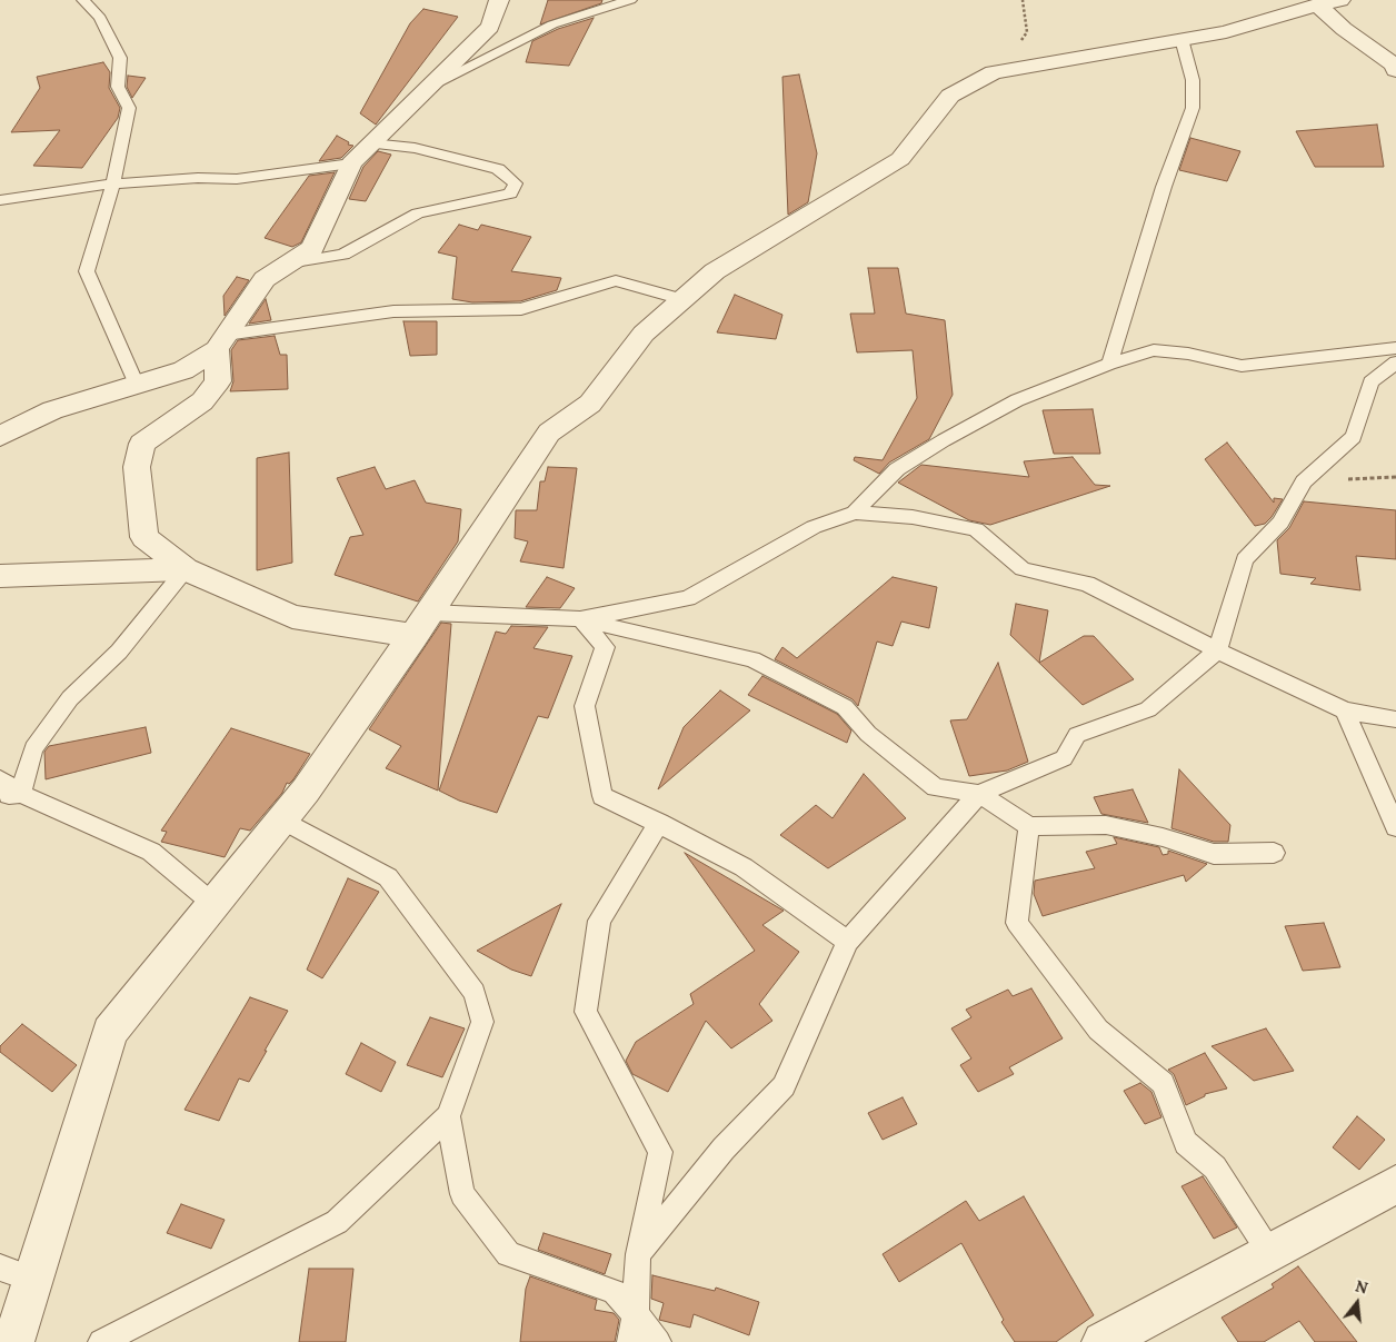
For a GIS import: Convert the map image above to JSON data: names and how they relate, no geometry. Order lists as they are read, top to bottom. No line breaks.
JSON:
{"north":"top"}
